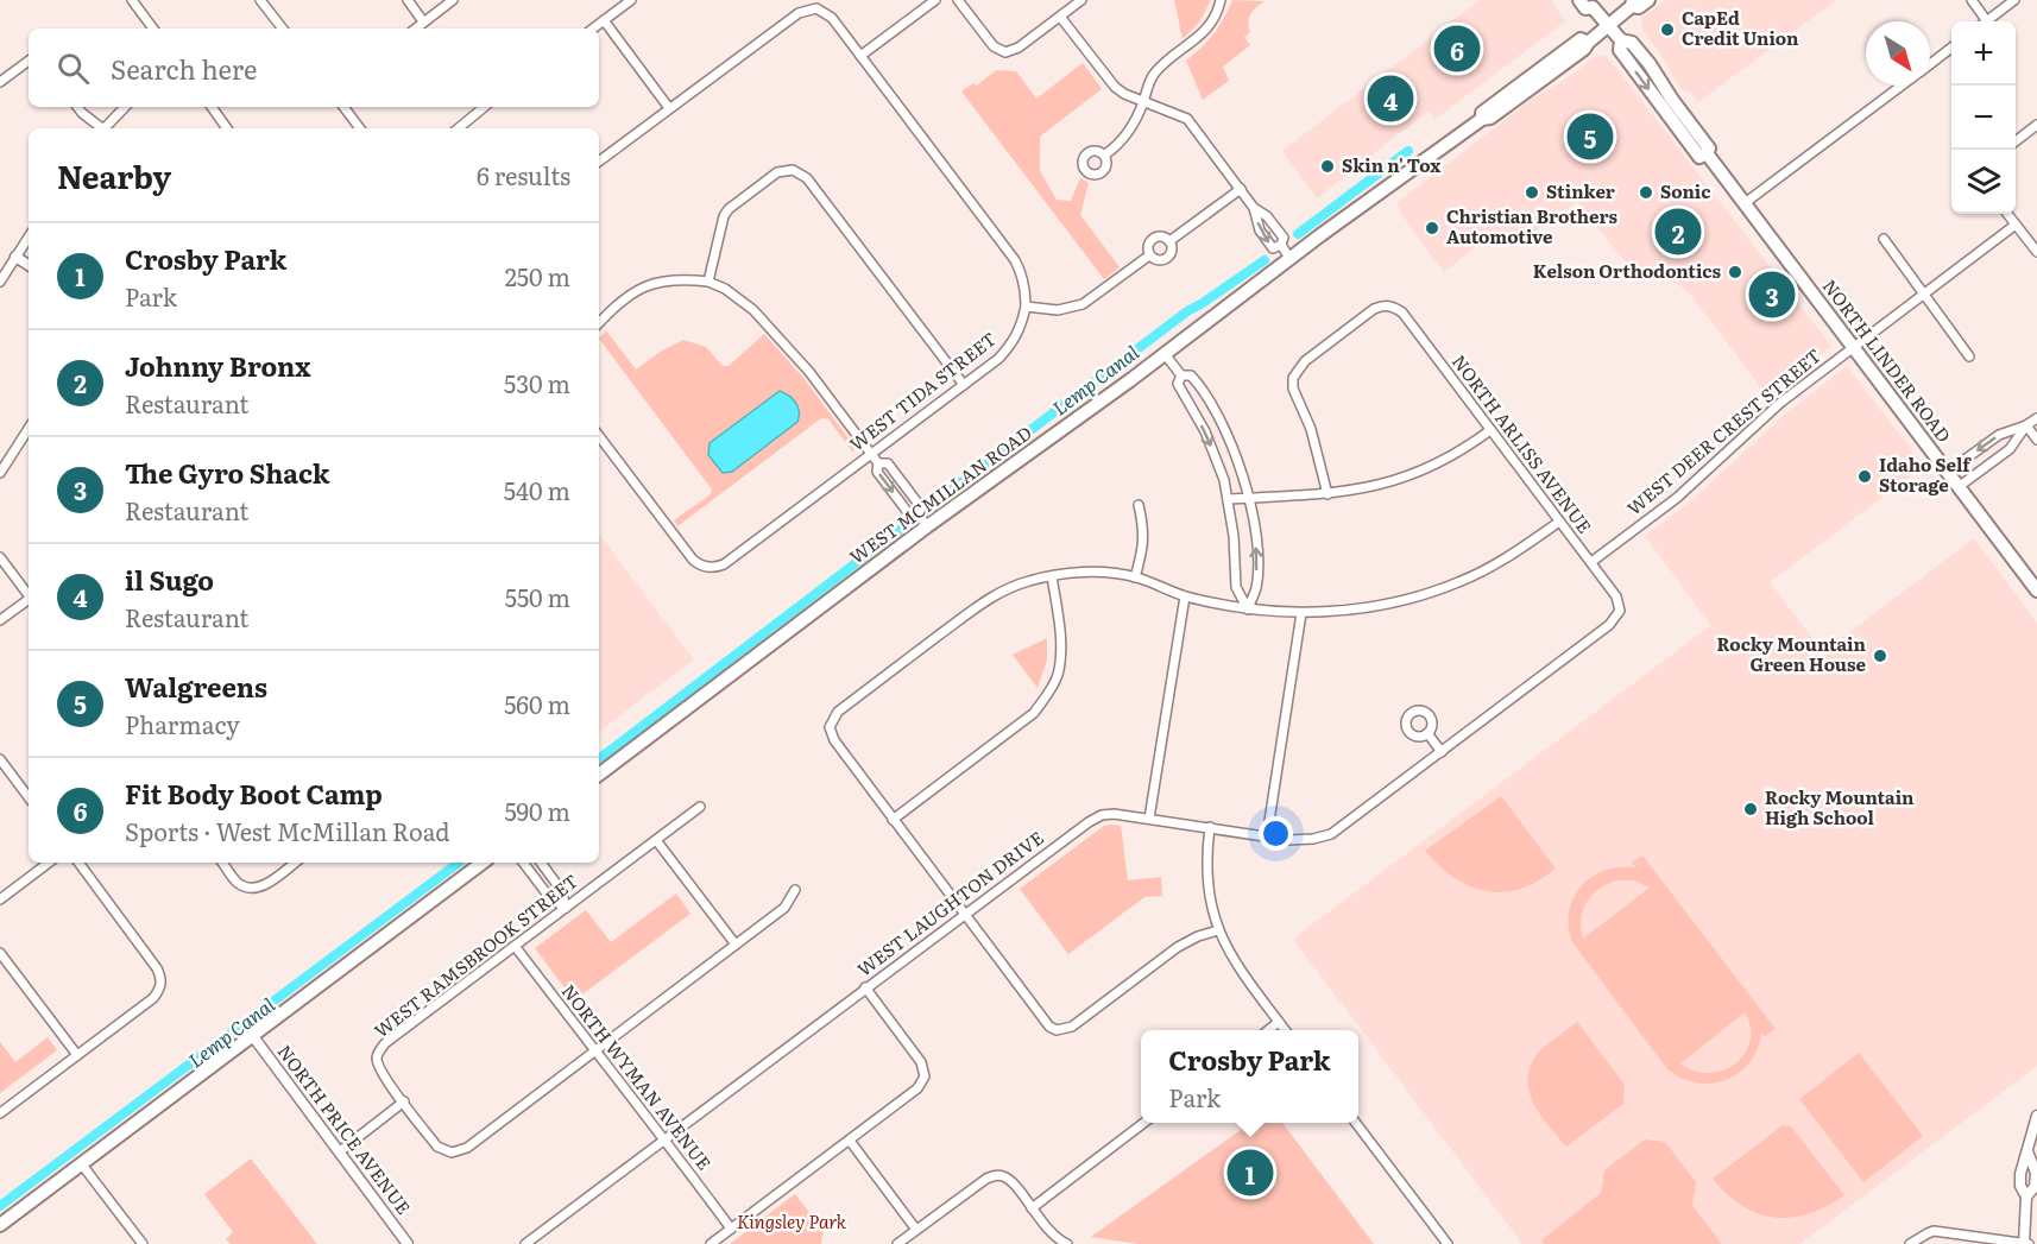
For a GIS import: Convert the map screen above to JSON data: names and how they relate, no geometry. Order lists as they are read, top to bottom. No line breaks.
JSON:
{"streets":{"main road":["NORTH LINDER ROAD","WEST MCMILLAN ROAD"],"street":["WEST TIDA STREET","WEST DEER CREST STREET","NORTH ARLISS AVENUE","WEST LAUGHTON DRIVE","WEST RAMSBROOK STREET","NORTH WYMAN AVENUE","NORTH PRICE AVENUE"]},"crossings":[["NORTH LINDER ROAD","WEST DEER CREST STREET"],["NORTH LINDER ROAD","WEST MCMILLAN ROAD"],["WEST DEER CREST STREET","NORTH ARLISS AVENUE"],["NORTH ARLISS AVENUE","WEST LAUGHTON DRIVE"],["WEST LAUGHTON DRIVE","NORTH WYMAN AVENUE"],["WEST RAMSBROOK STREET","NORTH WYMAN AVENUE"]],"water":["Lemp Canal"],"parks":["Kingsley Park"],"places":["CapEd Credit Union","Skin n' Tox","Stinker","Sonic","Christian Brothers Automotive","Kelson Orthodontics","Idaho Self Storage","Rocky Mountain Green House","Rocky Mountain High School"],"north":"bottom right","page":{"map_buttons":["+","−"],"pins":["6","4","5","2","3","1"],"search":"Search here","heading":["Nearby","6 results"],"list":[{"mark":"1","name":"Crosby Park","note":"Park","value":"250 m"},{"mark":"2","name":"Johnny Bronx","note":"Restaurant","value":"530 m"},{"mark":"3","name":"The Gyro Shack","note":"Restaurant","value":"540 m"},{"mark":"4","name":"il Sugo","note":"Restaurant","value":"550 m"},{"mark":"5","name":"Walgreens","note":"Pharmacy","value":"560 m"},{"mark":"6","name":"Fit Body Boot Camp","note":"Sports · West McMillan Road","value":"590 m"}],"popup":["Crosby Park","Park"]}}
